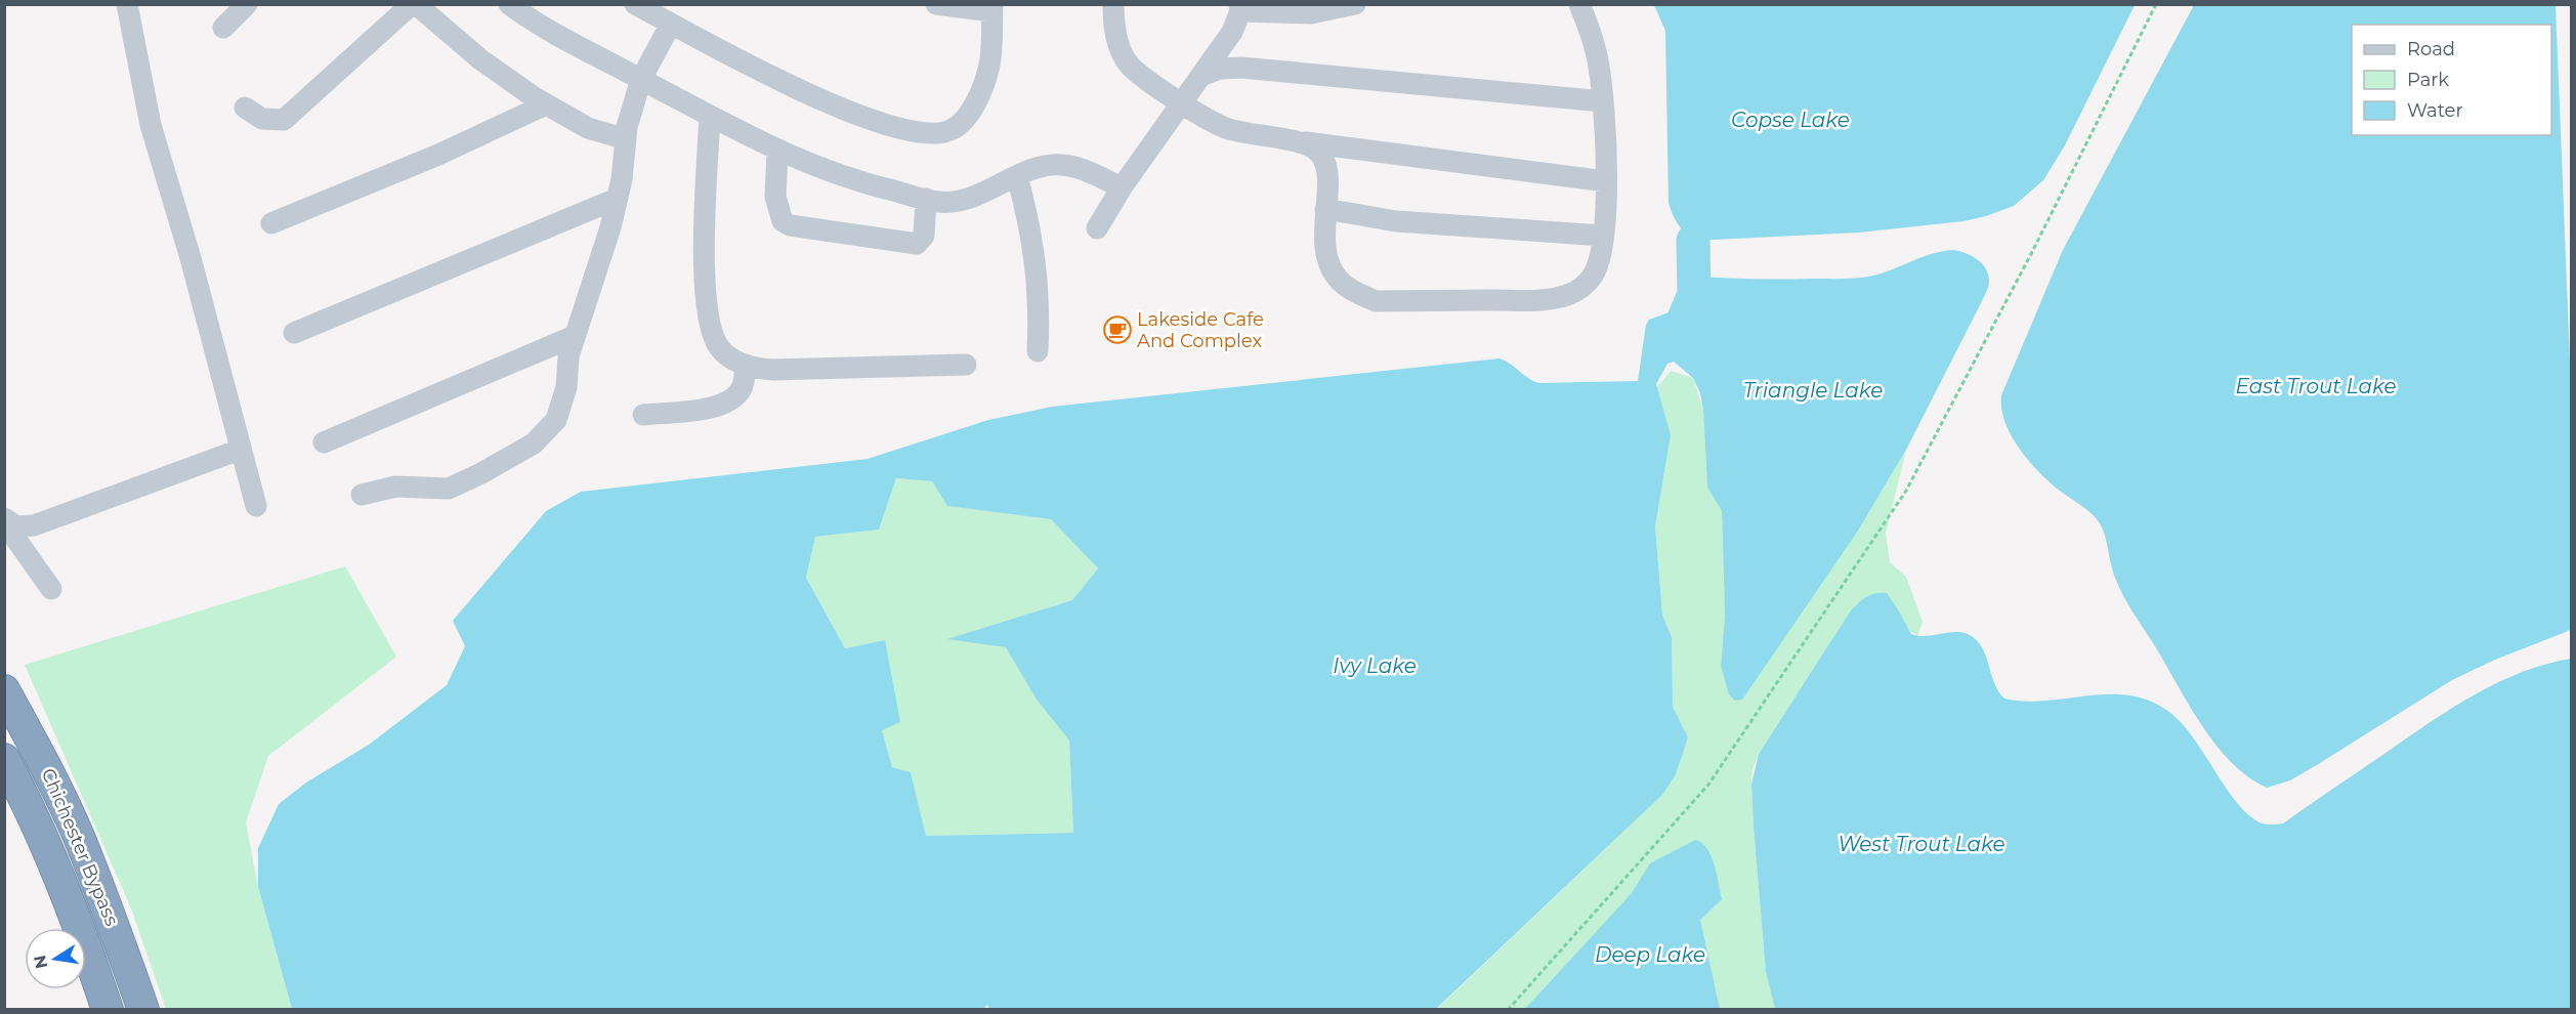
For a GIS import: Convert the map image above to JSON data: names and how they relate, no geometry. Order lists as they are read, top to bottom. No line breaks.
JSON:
{"streets":{"highway":["Chichester Bypass"]},"water":["Copse Lake","East Trout Lake","Triangle Lake","Ivy Lake","West Trout Lake","Deep Lake"],"places":{"cafe":["Lakeside Cafe And Complex"]},"legend":["Road","Park","Water"],"north":"left"}
